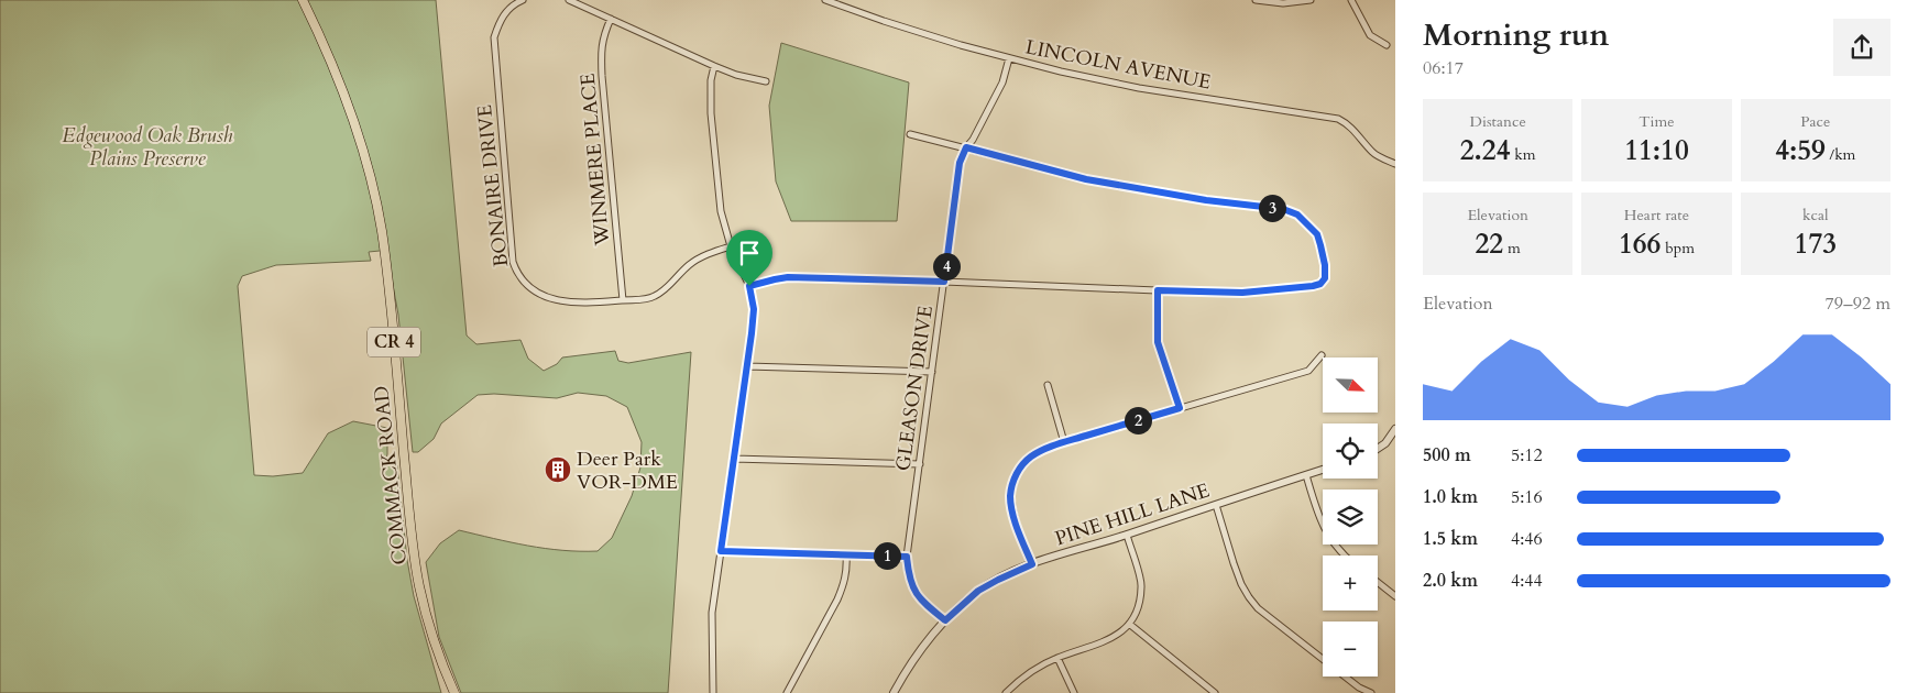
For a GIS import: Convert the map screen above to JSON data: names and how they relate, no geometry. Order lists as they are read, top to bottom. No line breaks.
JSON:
{"streets":{"main road":["CR 4","COMMACK ROAD"],"street":["LINCOLN AVENUE","WINMERE PLACE","BONAIRE DRIVE","GLEASON DRIVE","PINE HILL LANE"]},"crossings":[["LINCOLN AVENUE","GLEASON DRIVE"],["WINMERE PLACE","BONAIRE DRIVE"],["GLEASON DRIVE","PINE HILL LANE"]],"parks":["Edgewood Oak Brush Plains Preserve"],"places":{"building":["Deer Park VOR-DME"]},"north":"bottom right","page":{"heading":["Morning run","06:17"],"stats":[["Distance","2.24 km"],["Time","11:10"],["Pace","4:59 /km"],["Elevation","22 m"],["Heart rate","166 bpm"],["kcal","173"]],"pins":["3","4","2","1"],"chart":["Elevation","79–92 m"],"map_buttons":["+","−"],"list":[{"name":"500 m","note":"5:12"},{"name":"1.0 km","note":"5:16"},{"name":"1.5 km","note":"4:46"},{"name":"2.0 km","note":"4:44"}]}}
